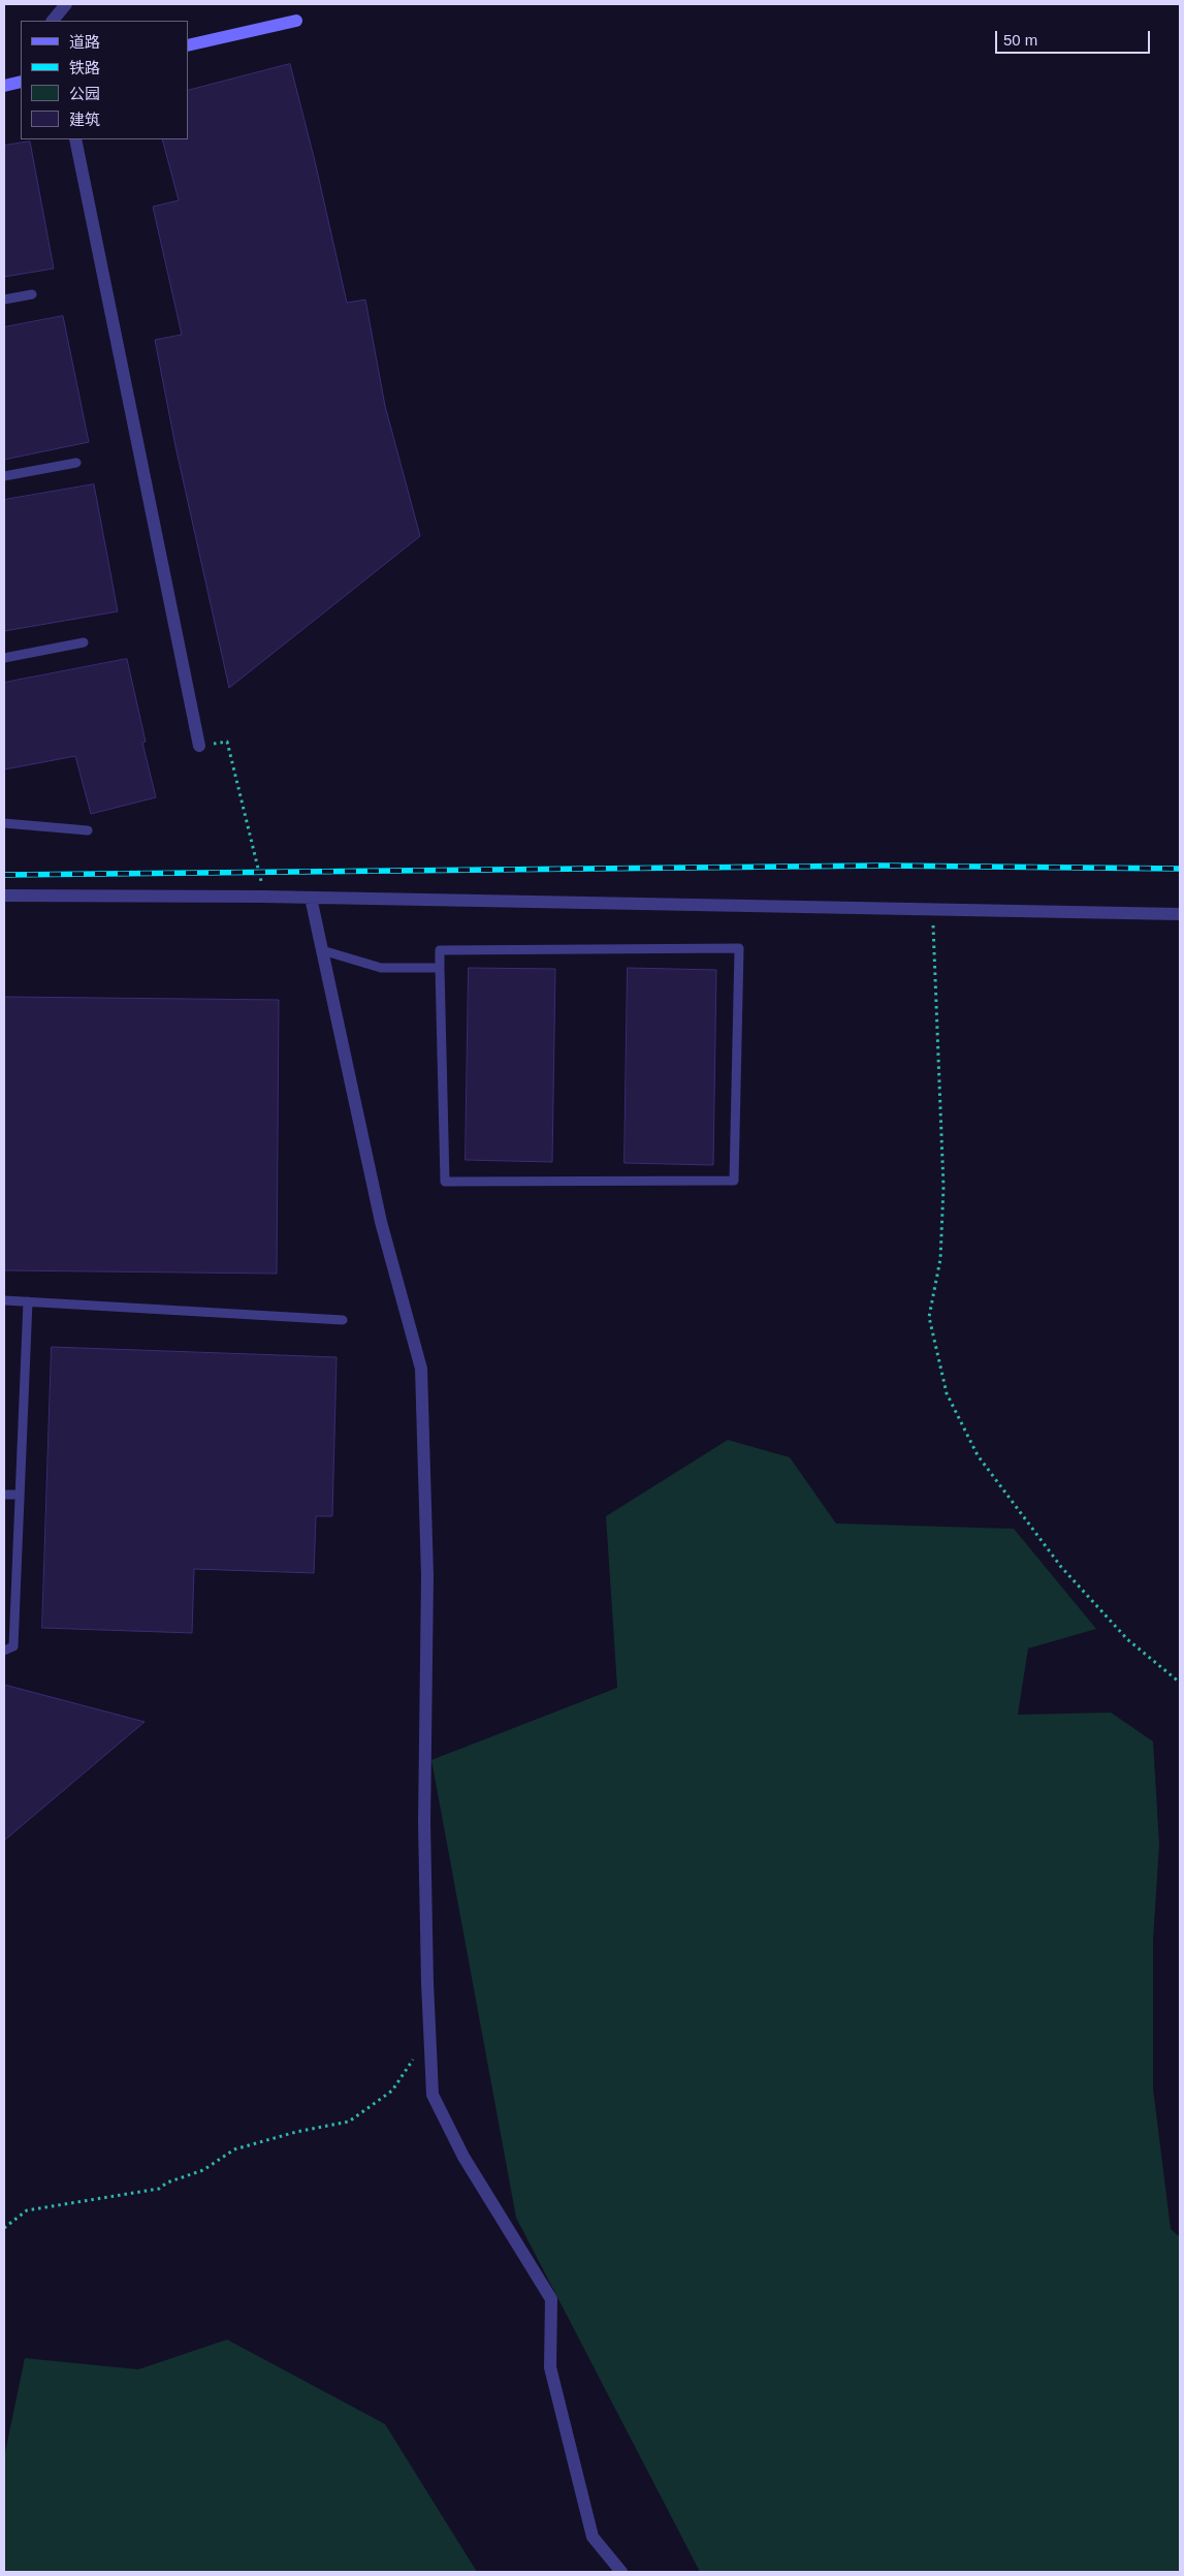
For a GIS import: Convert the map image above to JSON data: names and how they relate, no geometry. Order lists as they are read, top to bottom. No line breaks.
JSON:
{"legend":["道路","铁路","公园","建筑"],"scale_bar":"50 m"}
